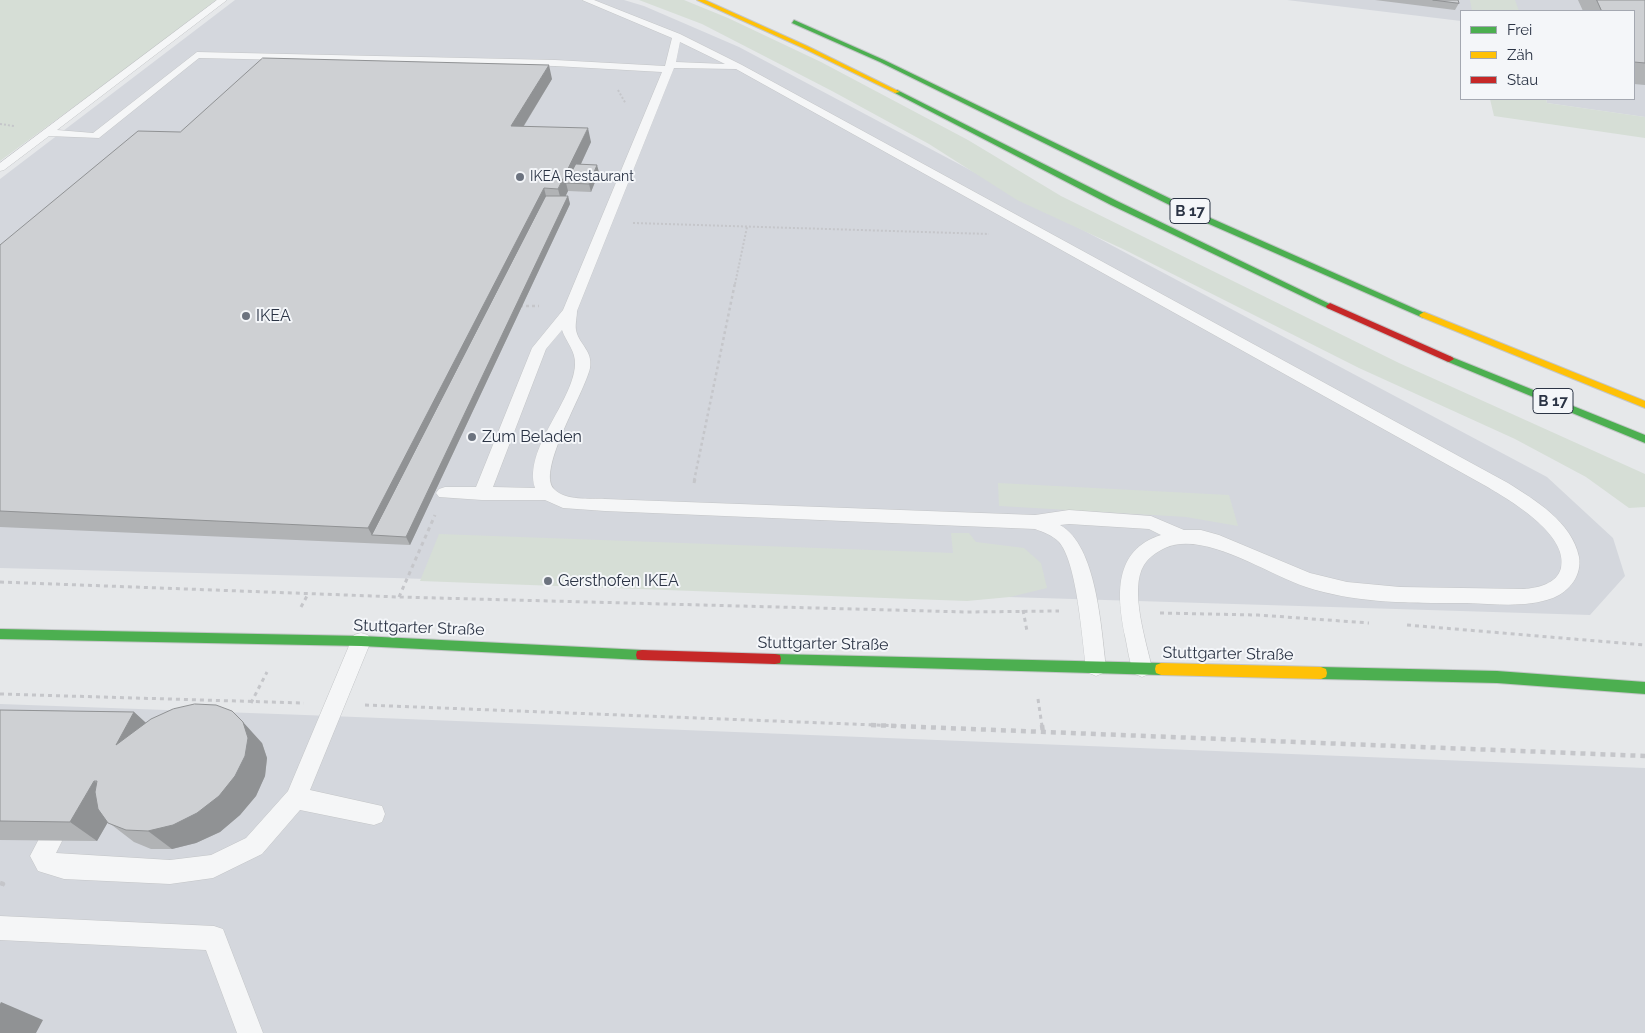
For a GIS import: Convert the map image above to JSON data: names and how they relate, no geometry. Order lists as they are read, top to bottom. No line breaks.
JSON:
{"streets":{"main road":["B 17","Stuttgarter Straße"]},"places":["IKEA Restaurant","IKEA","Zum Beladen","Gersthofen IKEA"],"legend":["Frei","Zäh","Stau"]}
